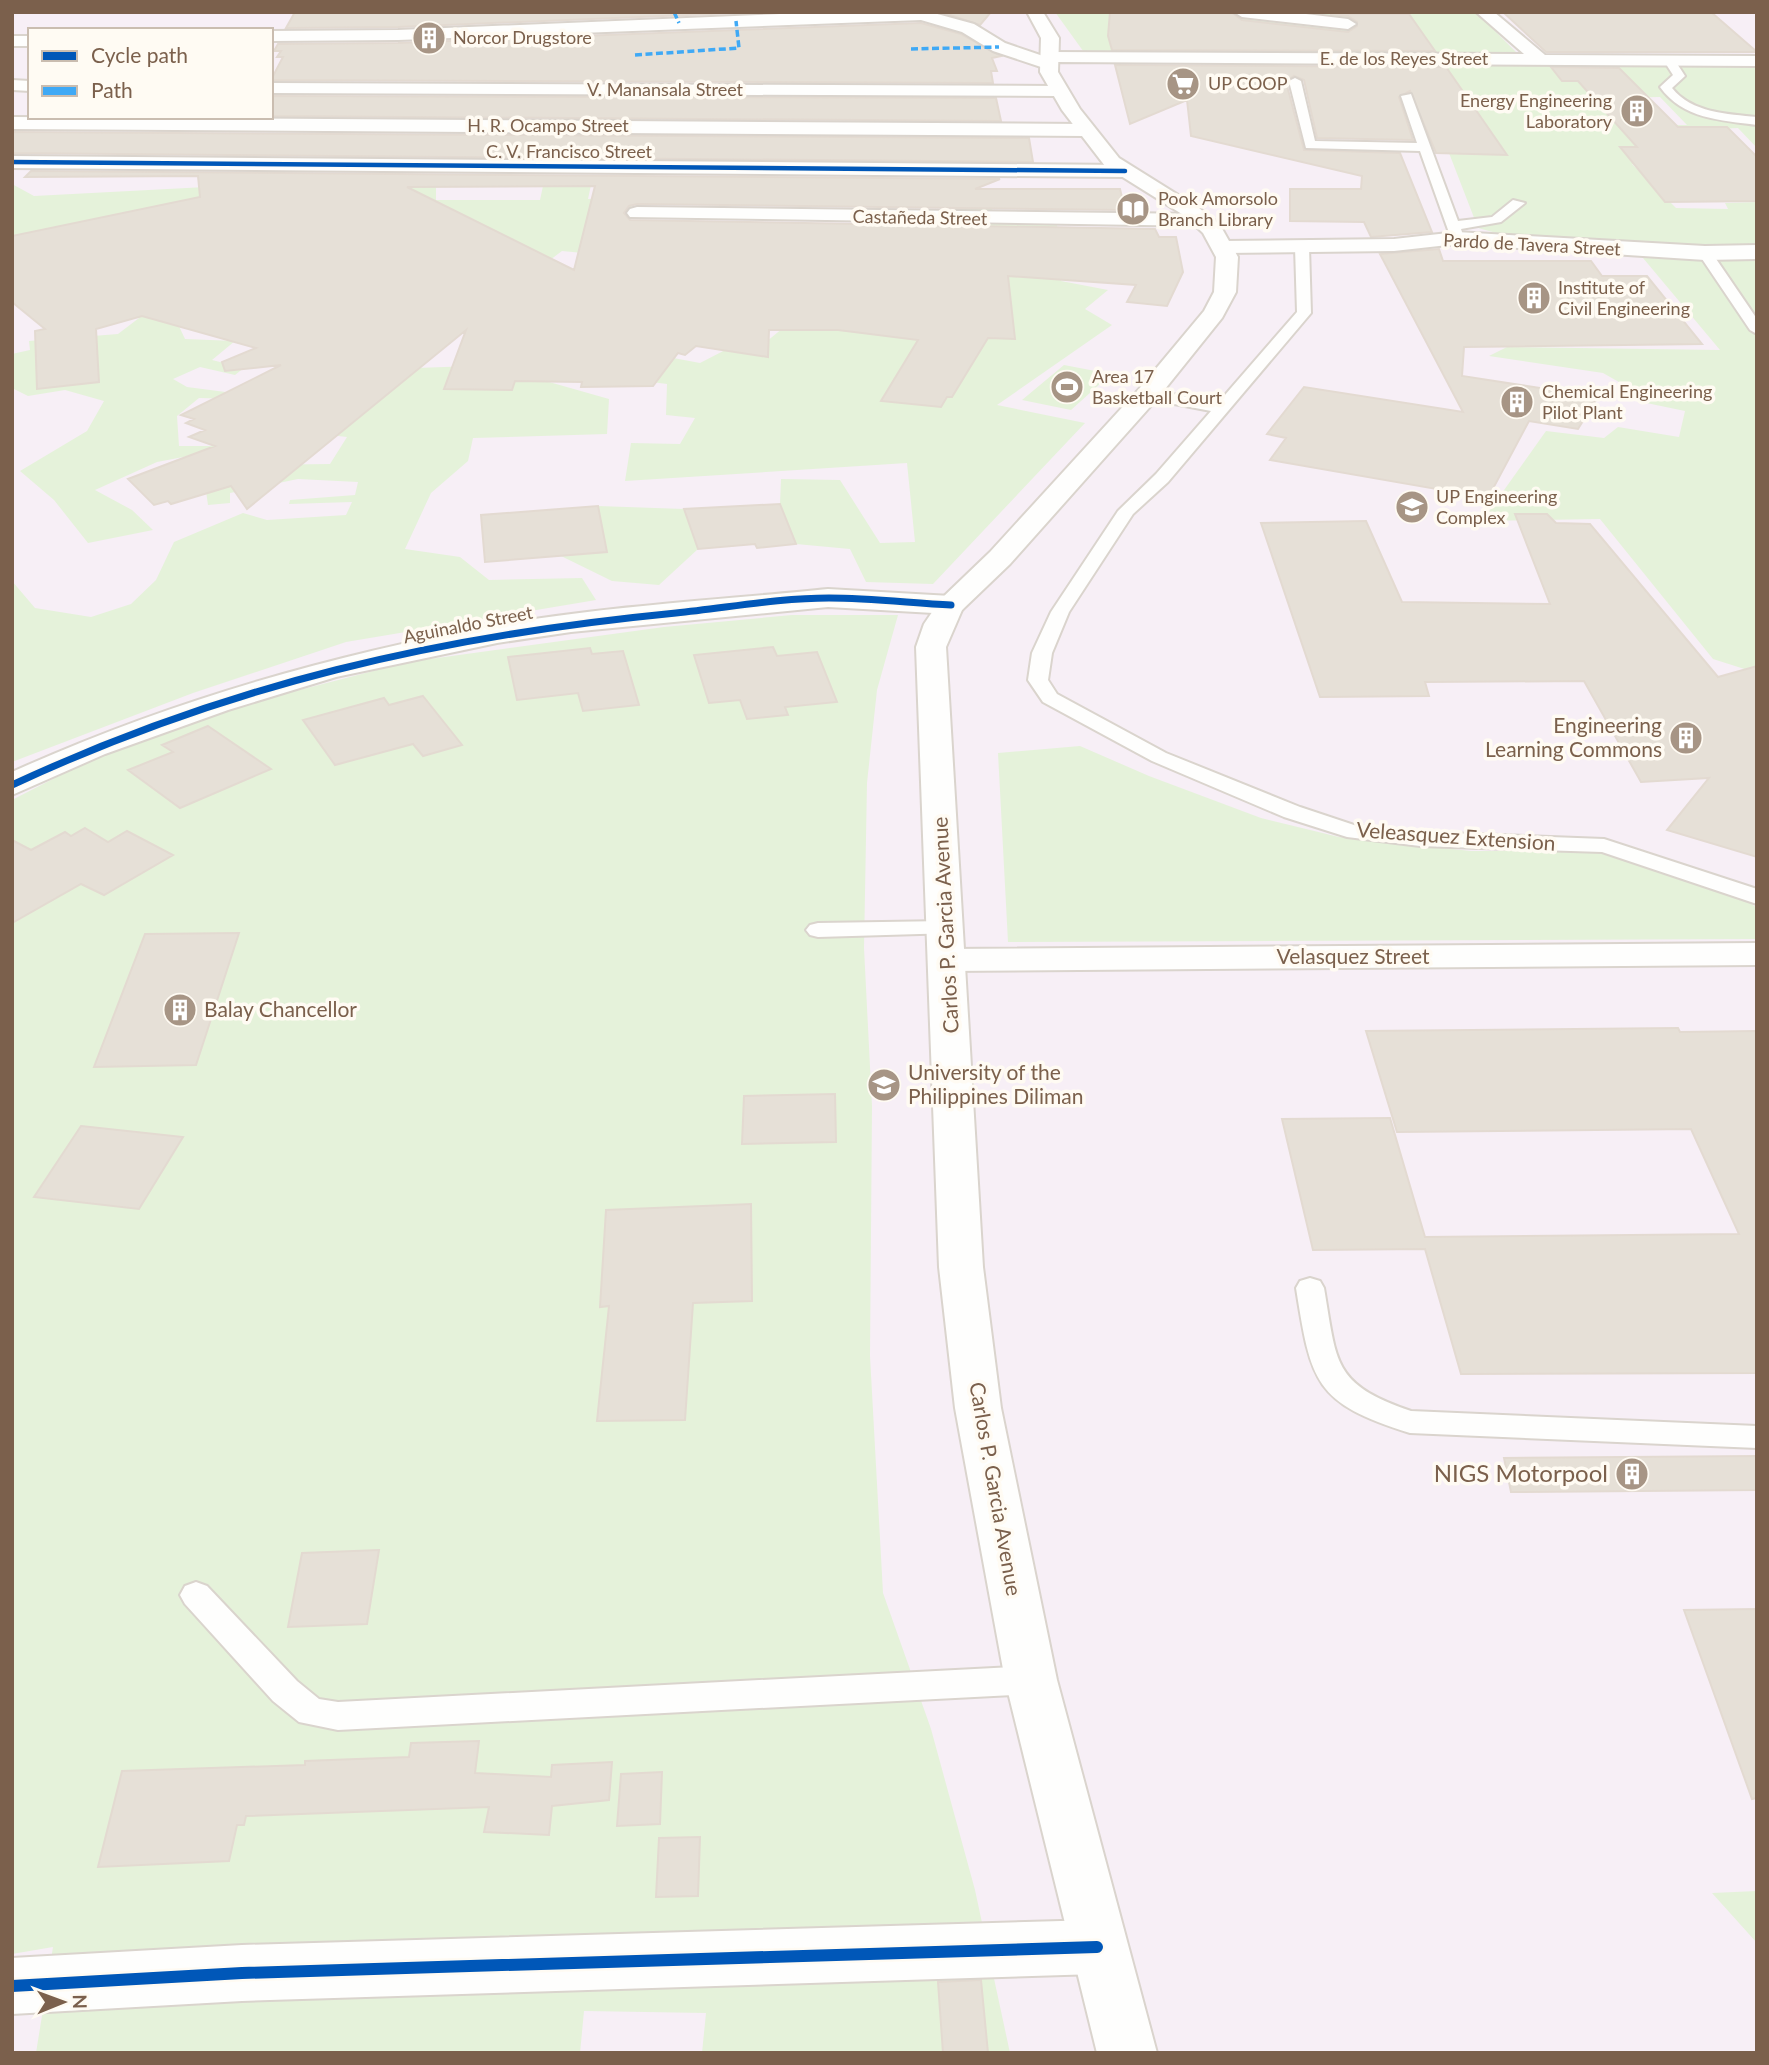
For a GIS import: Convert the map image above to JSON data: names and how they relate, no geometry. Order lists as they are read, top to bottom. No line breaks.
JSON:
{"streets":{"street":["E. de los Reyes Street","V. Manansala Street","H. R. Ocampo Street","C. V. Francisco Street","Castañeda Street","Pardo de Tavera Street","Aguinaldo Street","Carlos P. Garcia Avenue","Velasquez Street"],"lane":["Veleasquez Extension"]},"crossings":[["Pardo de Tavera Street","Carlos P. Garcia Avenue"],["Aguinaldo Street","Carlos P. Garcia Avenue"],["Carlos P. Garcia Avenue","Velasquez Street"]],"places":{"building":["Norcor Drugstore","Energy Engineering Laboratory","Institute of Civil Engineering","Chemical Engineering Pilot Plant","Engineering Learning Commons","Balay Chancellor","NIGS Motorpool"],"supermarket":["UP COOP"],"library":["Pook Amorsolo Branch Library"],"sports":["Area 17 Basketball Court"],"school or university":["UP Engineering Complex","University of the Philippines Diliman"]},"legend":["Cycle path","Path"],"north":"right"}
